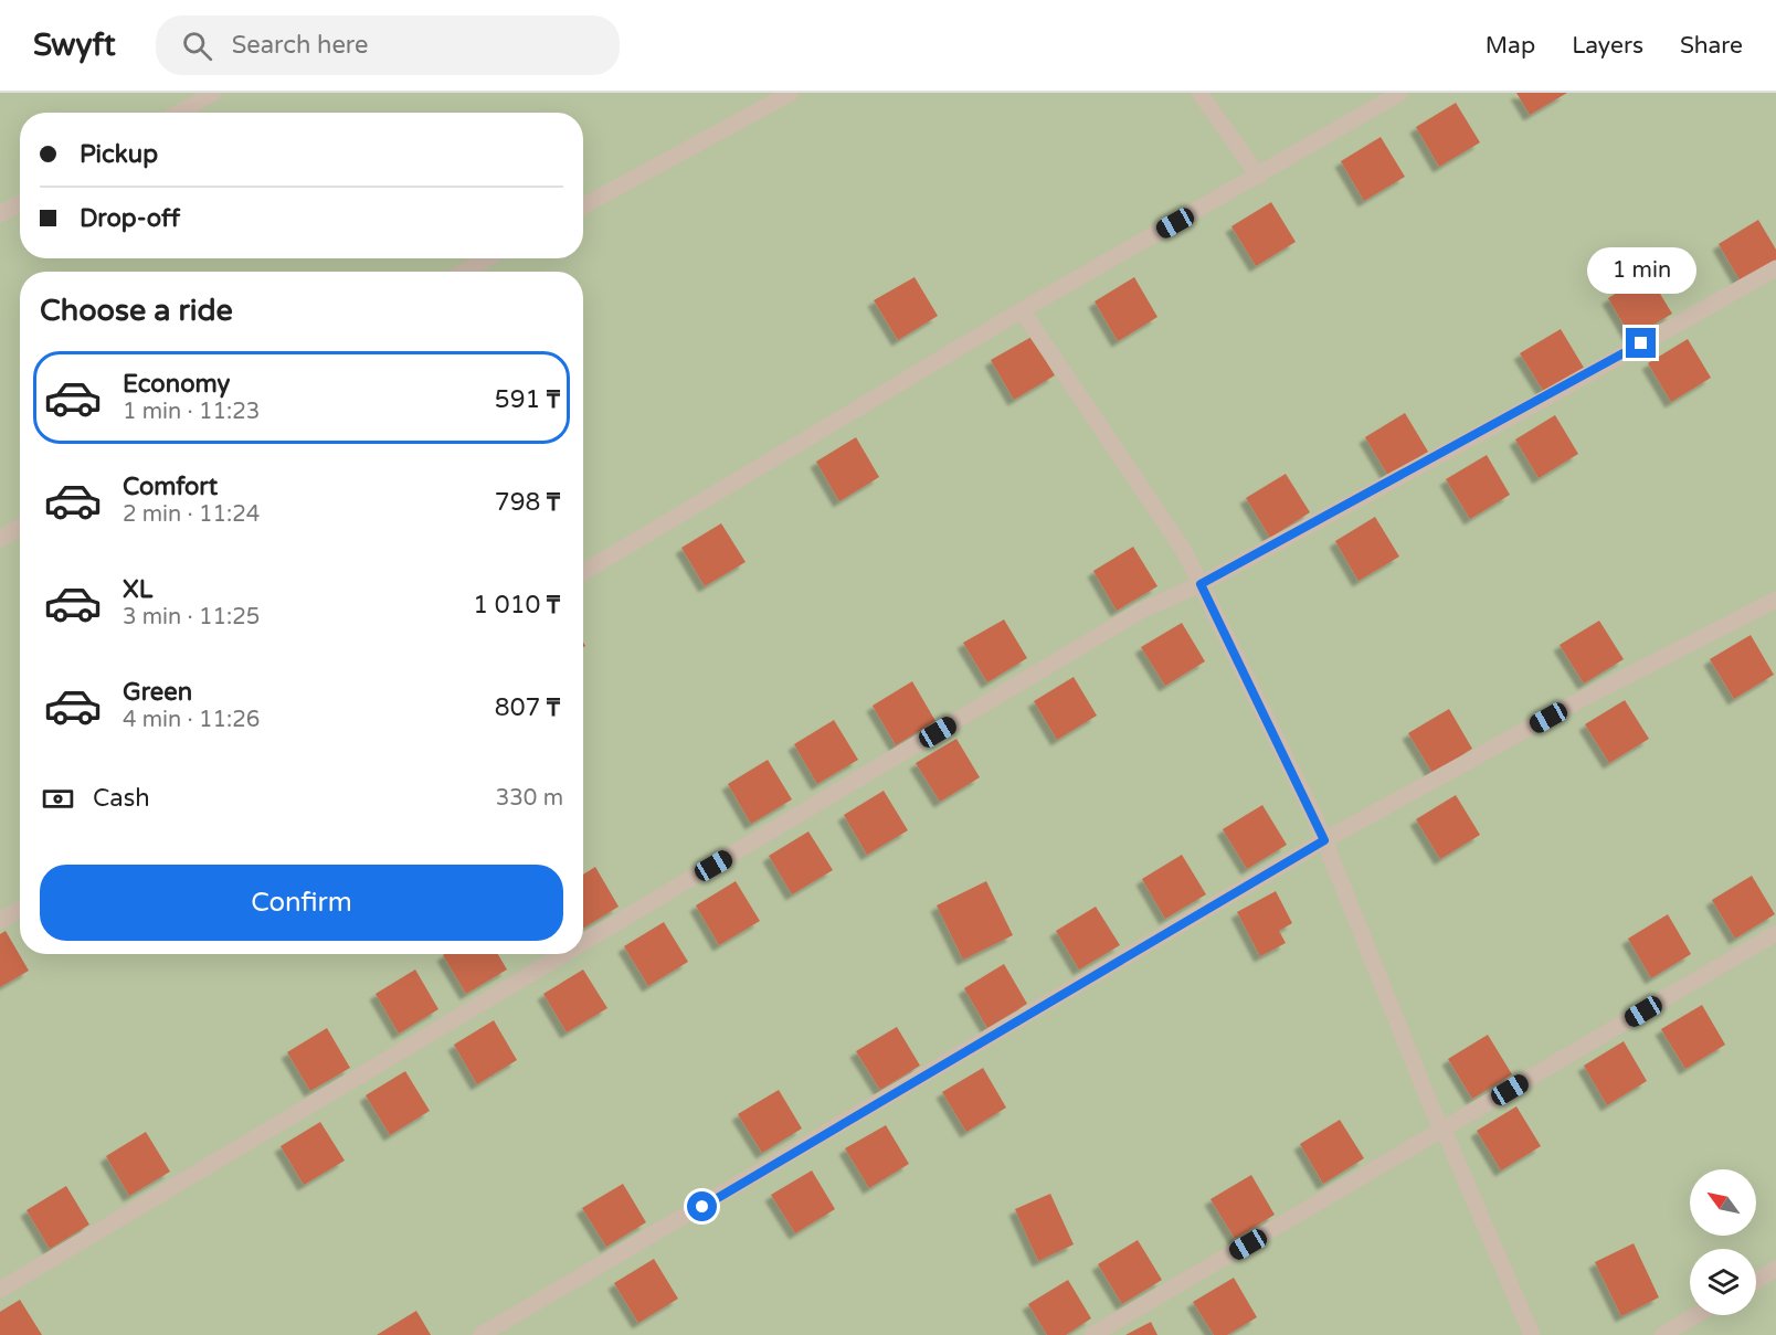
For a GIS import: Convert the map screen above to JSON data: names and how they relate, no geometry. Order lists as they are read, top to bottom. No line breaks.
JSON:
{"north":"top left","page":{"header":"Swyft","search":"Search here","nav":["Map","Layers","Share"],"banner":["Pickup","Drop-off"],"bubble":"1 min","heading":"Choose a ride","list":[{"name":"Economy","note":"1 min · 11:23","value":"591 ₸"},{"name":"Comfort","note":"2 min · 11:24","value":"798 ₸"},{"name":"XL","note":"3 min · 11:25","value":"1 010 ₸"},{"name":"Green","note":"4 min · 11:26","value":"807 ₸"}],"pay":["Cash","330 m"],"buttons":"Confirm"}}
